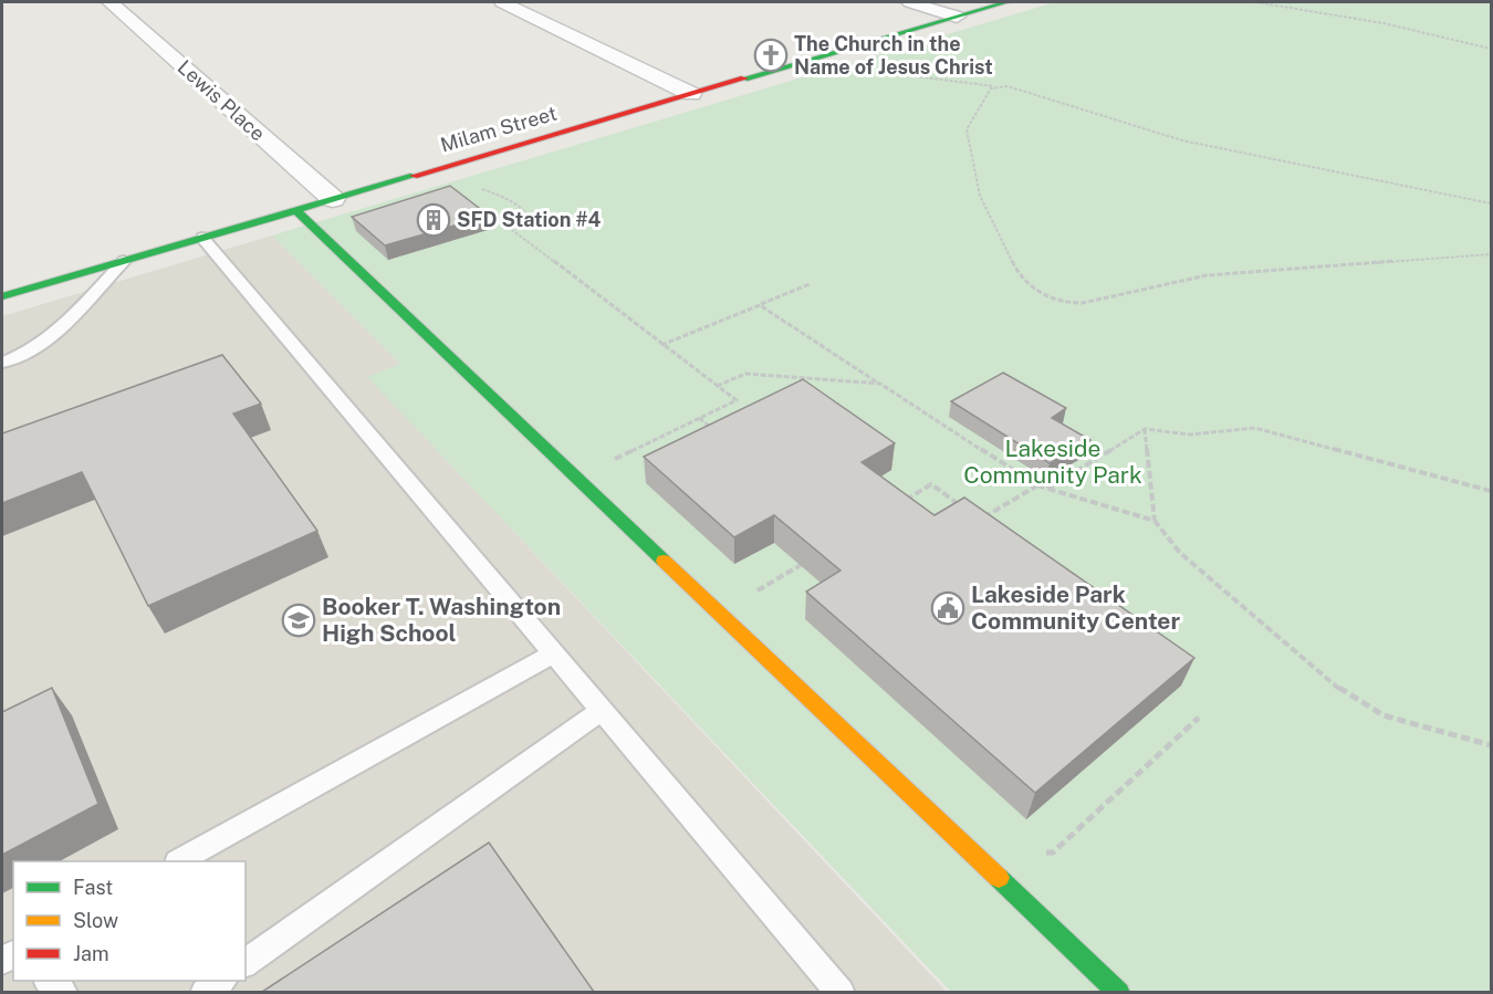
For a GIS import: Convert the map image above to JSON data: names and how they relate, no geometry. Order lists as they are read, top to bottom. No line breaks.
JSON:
{"streets":{"street":["Lewis Place","Milam Street"]},"crossings":[["Lewis Place","Milam Street"]],"parks":["Lakeside Community Park"],"places":{"church":["The Church in the Name of Jesus Christ"],"building":["SFD Station #4"],"public building":["Lakeside Park Community Center"],"school or university":["Booker T. Washington High School"]},"legend":["Fast","Slow","Jam"]}
